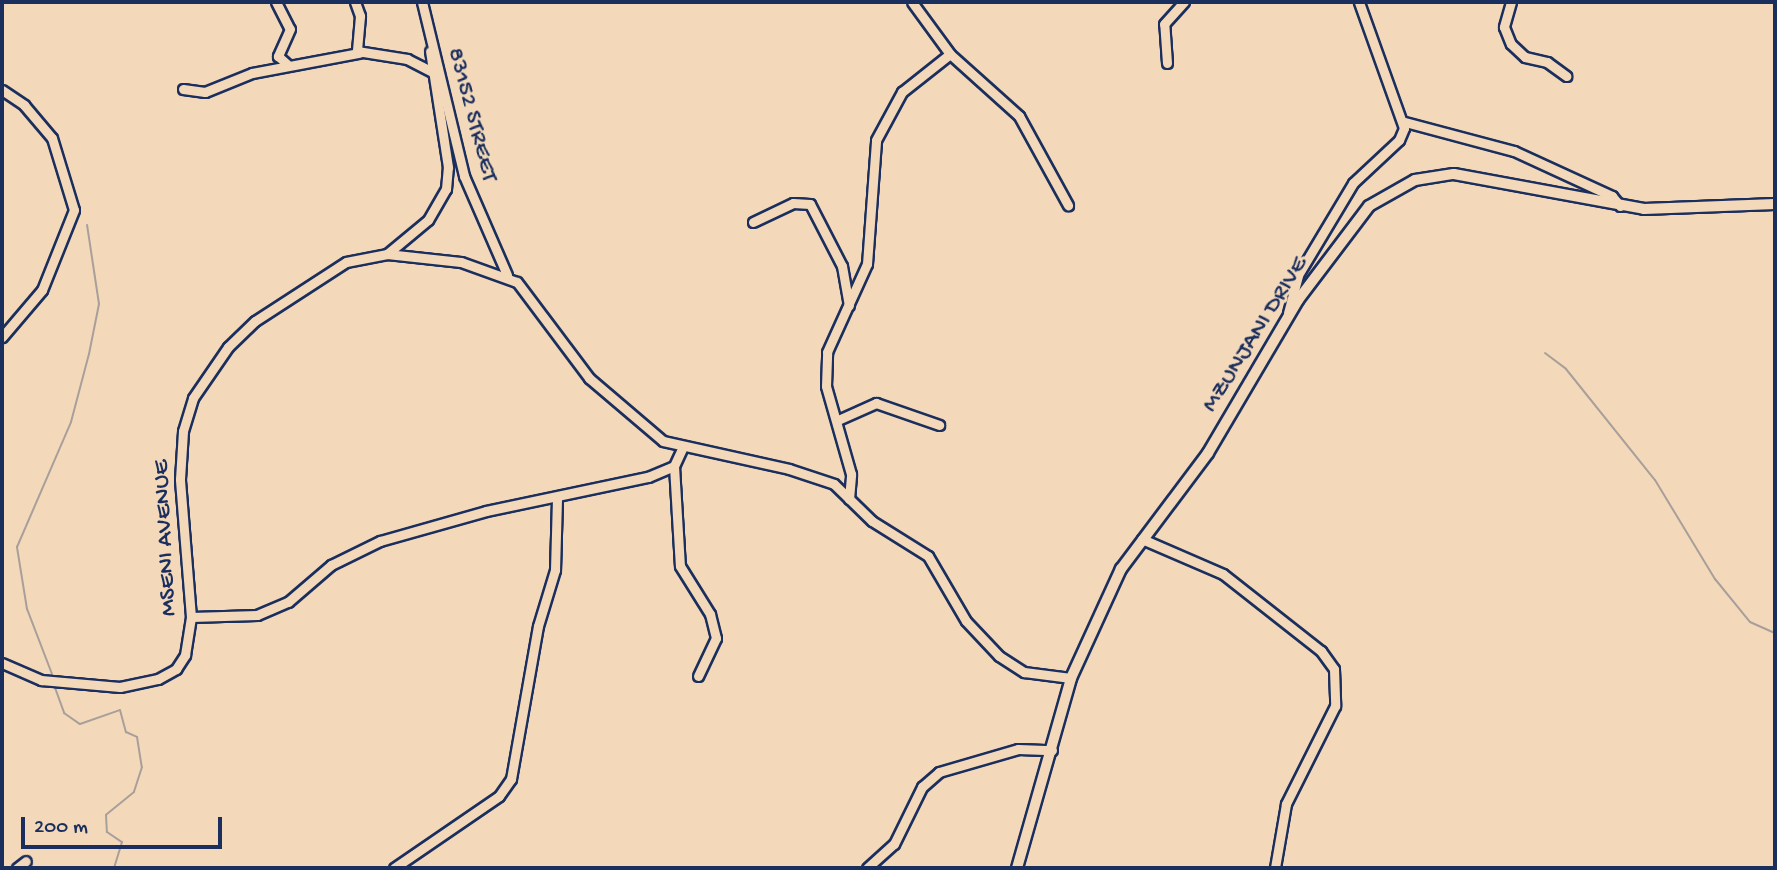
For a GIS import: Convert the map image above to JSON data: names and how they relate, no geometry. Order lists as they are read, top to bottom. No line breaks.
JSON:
{"streets":{"main road":["MZUNJANI DRIVE"],"street":["83152 STREET","MSENI AVENUE"]},"crossings":[["83152 STREET","MSENI AVENUE"],["MZUNJANI DRIVE","MSENI AVENUE"]],"scale_bar":"200 m"}
